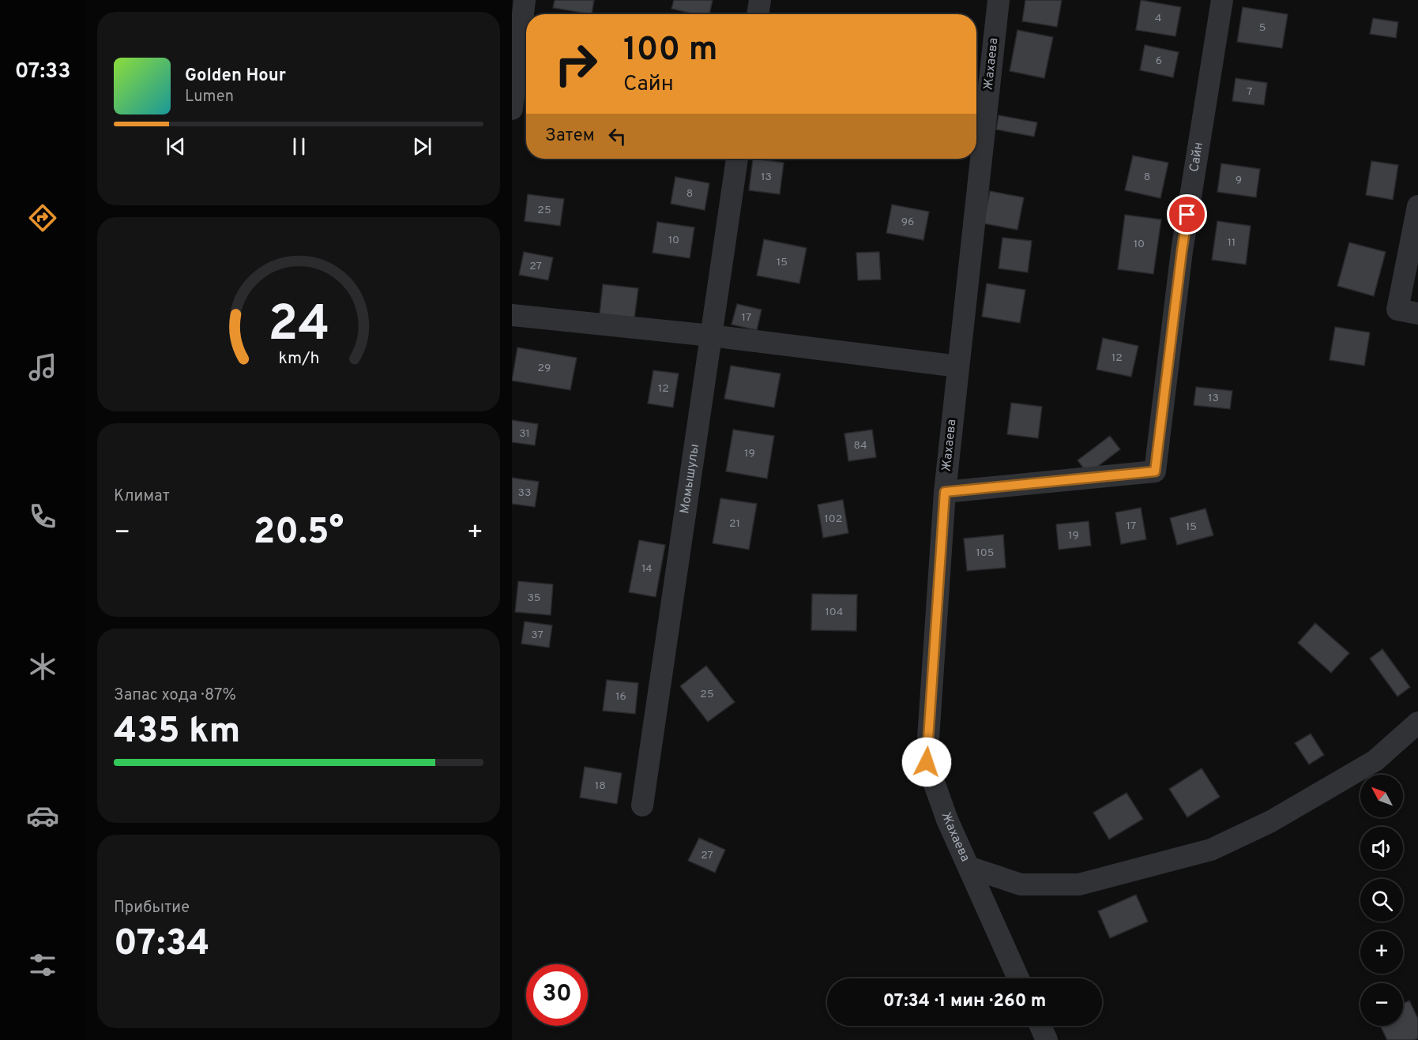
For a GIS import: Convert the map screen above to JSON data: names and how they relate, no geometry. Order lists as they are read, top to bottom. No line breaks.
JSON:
{"streets":{"street":["Жахаева","Сайн","Момышулы"]},"crossings":[["Жахаева","Сайн"]],"house_numbers":["4","5","6","7","13","8","9","8","25","96","10","11","10","15","27","17","12","29","12","13","31","84","19","33","102","21","17","15","19","105","14","35","104","37","25","16","18","27"],"north":"top left","page":{"tabs":"07:33","turn":["100 m","Сайн"],"song":["Golden Hour","Lumen"],"then":"Затем","tile":["Климат",["Запас хода · 87%","435 km"],["Прибытие","07:34"]],"heat":["−","20.5°","+"],"map_buttons":["+","−"],"limit":"30","trip":"07:34 · 1 мин · 260 m","gauge":["24","km/h"]}}
